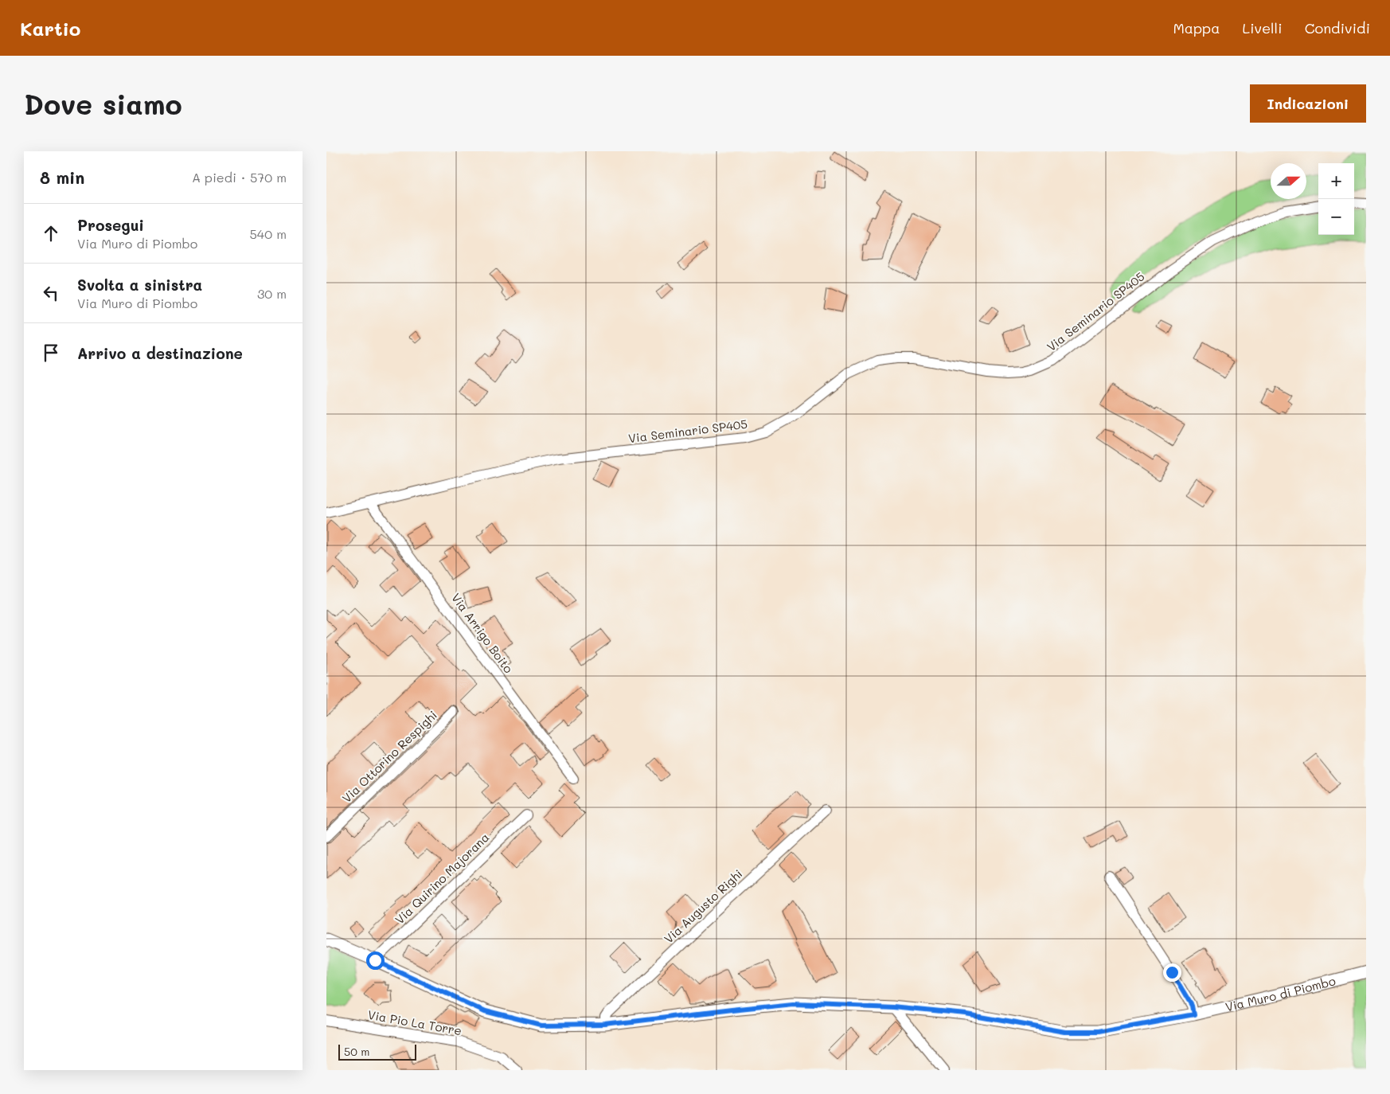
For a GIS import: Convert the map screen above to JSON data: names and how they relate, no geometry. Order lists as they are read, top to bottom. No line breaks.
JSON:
{"streets":{"street":["Via Seminario SP405","Via Arrigo Boito","Via Ottorino Respighi","Via Quirino Majorana","Via Augusto Righi","Via Muro di Piombo","Via Pio La Torre"]},"crossings":[["Via Seminario SP405","Via Arrigo Boito"],["Via Quirino Majorana","Via Muro di Piombo"],["Via Augusto Righi","Via Muro di Piombo"]],"scale_bar":"50 m","north":"right","page":{"header":"Kartio","nav":["Mappa","Livelli","Condividi"],"buttons":"Indicazioni","title":"Dove siamo","heading":["8 min","A piedi · 570 m"],"map_buttons":["+","−"],"list":[["Prosegui","Via Muro di Piombo","540 m"],["Svolta a sinistra","Via Muro di Piombo","30 m"],"Arrivo a destinazione"],"scale":"50 m"}}
